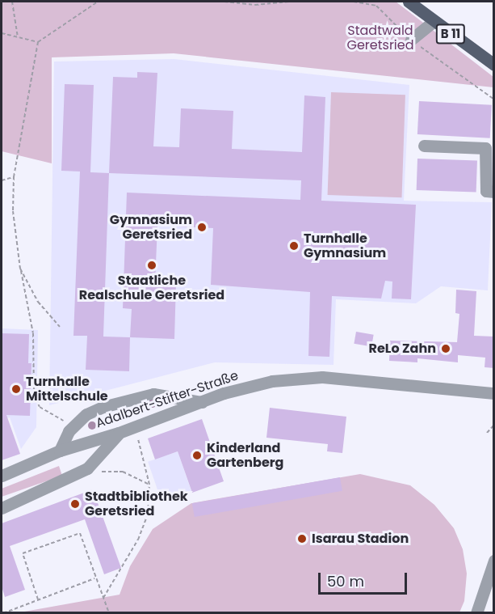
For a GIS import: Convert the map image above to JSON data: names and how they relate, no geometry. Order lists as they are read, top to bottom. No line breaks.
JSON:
{"streets":{"main road":["B 11"],"street":["Adalbert-Stifter-Straße"]},"parks":["Stadtwald Geretsried"],"places":["Gymnasium Geretsried","Turnhalle Gymnasium","Staatliche Realschule Geretsried","ReLo Zahn","Turnhalle Mittelschule","Kinderland Gartenberg","Stadtbibliothek Geretsried","Isarau Stadion"],"scale_bar":"50 m"}
